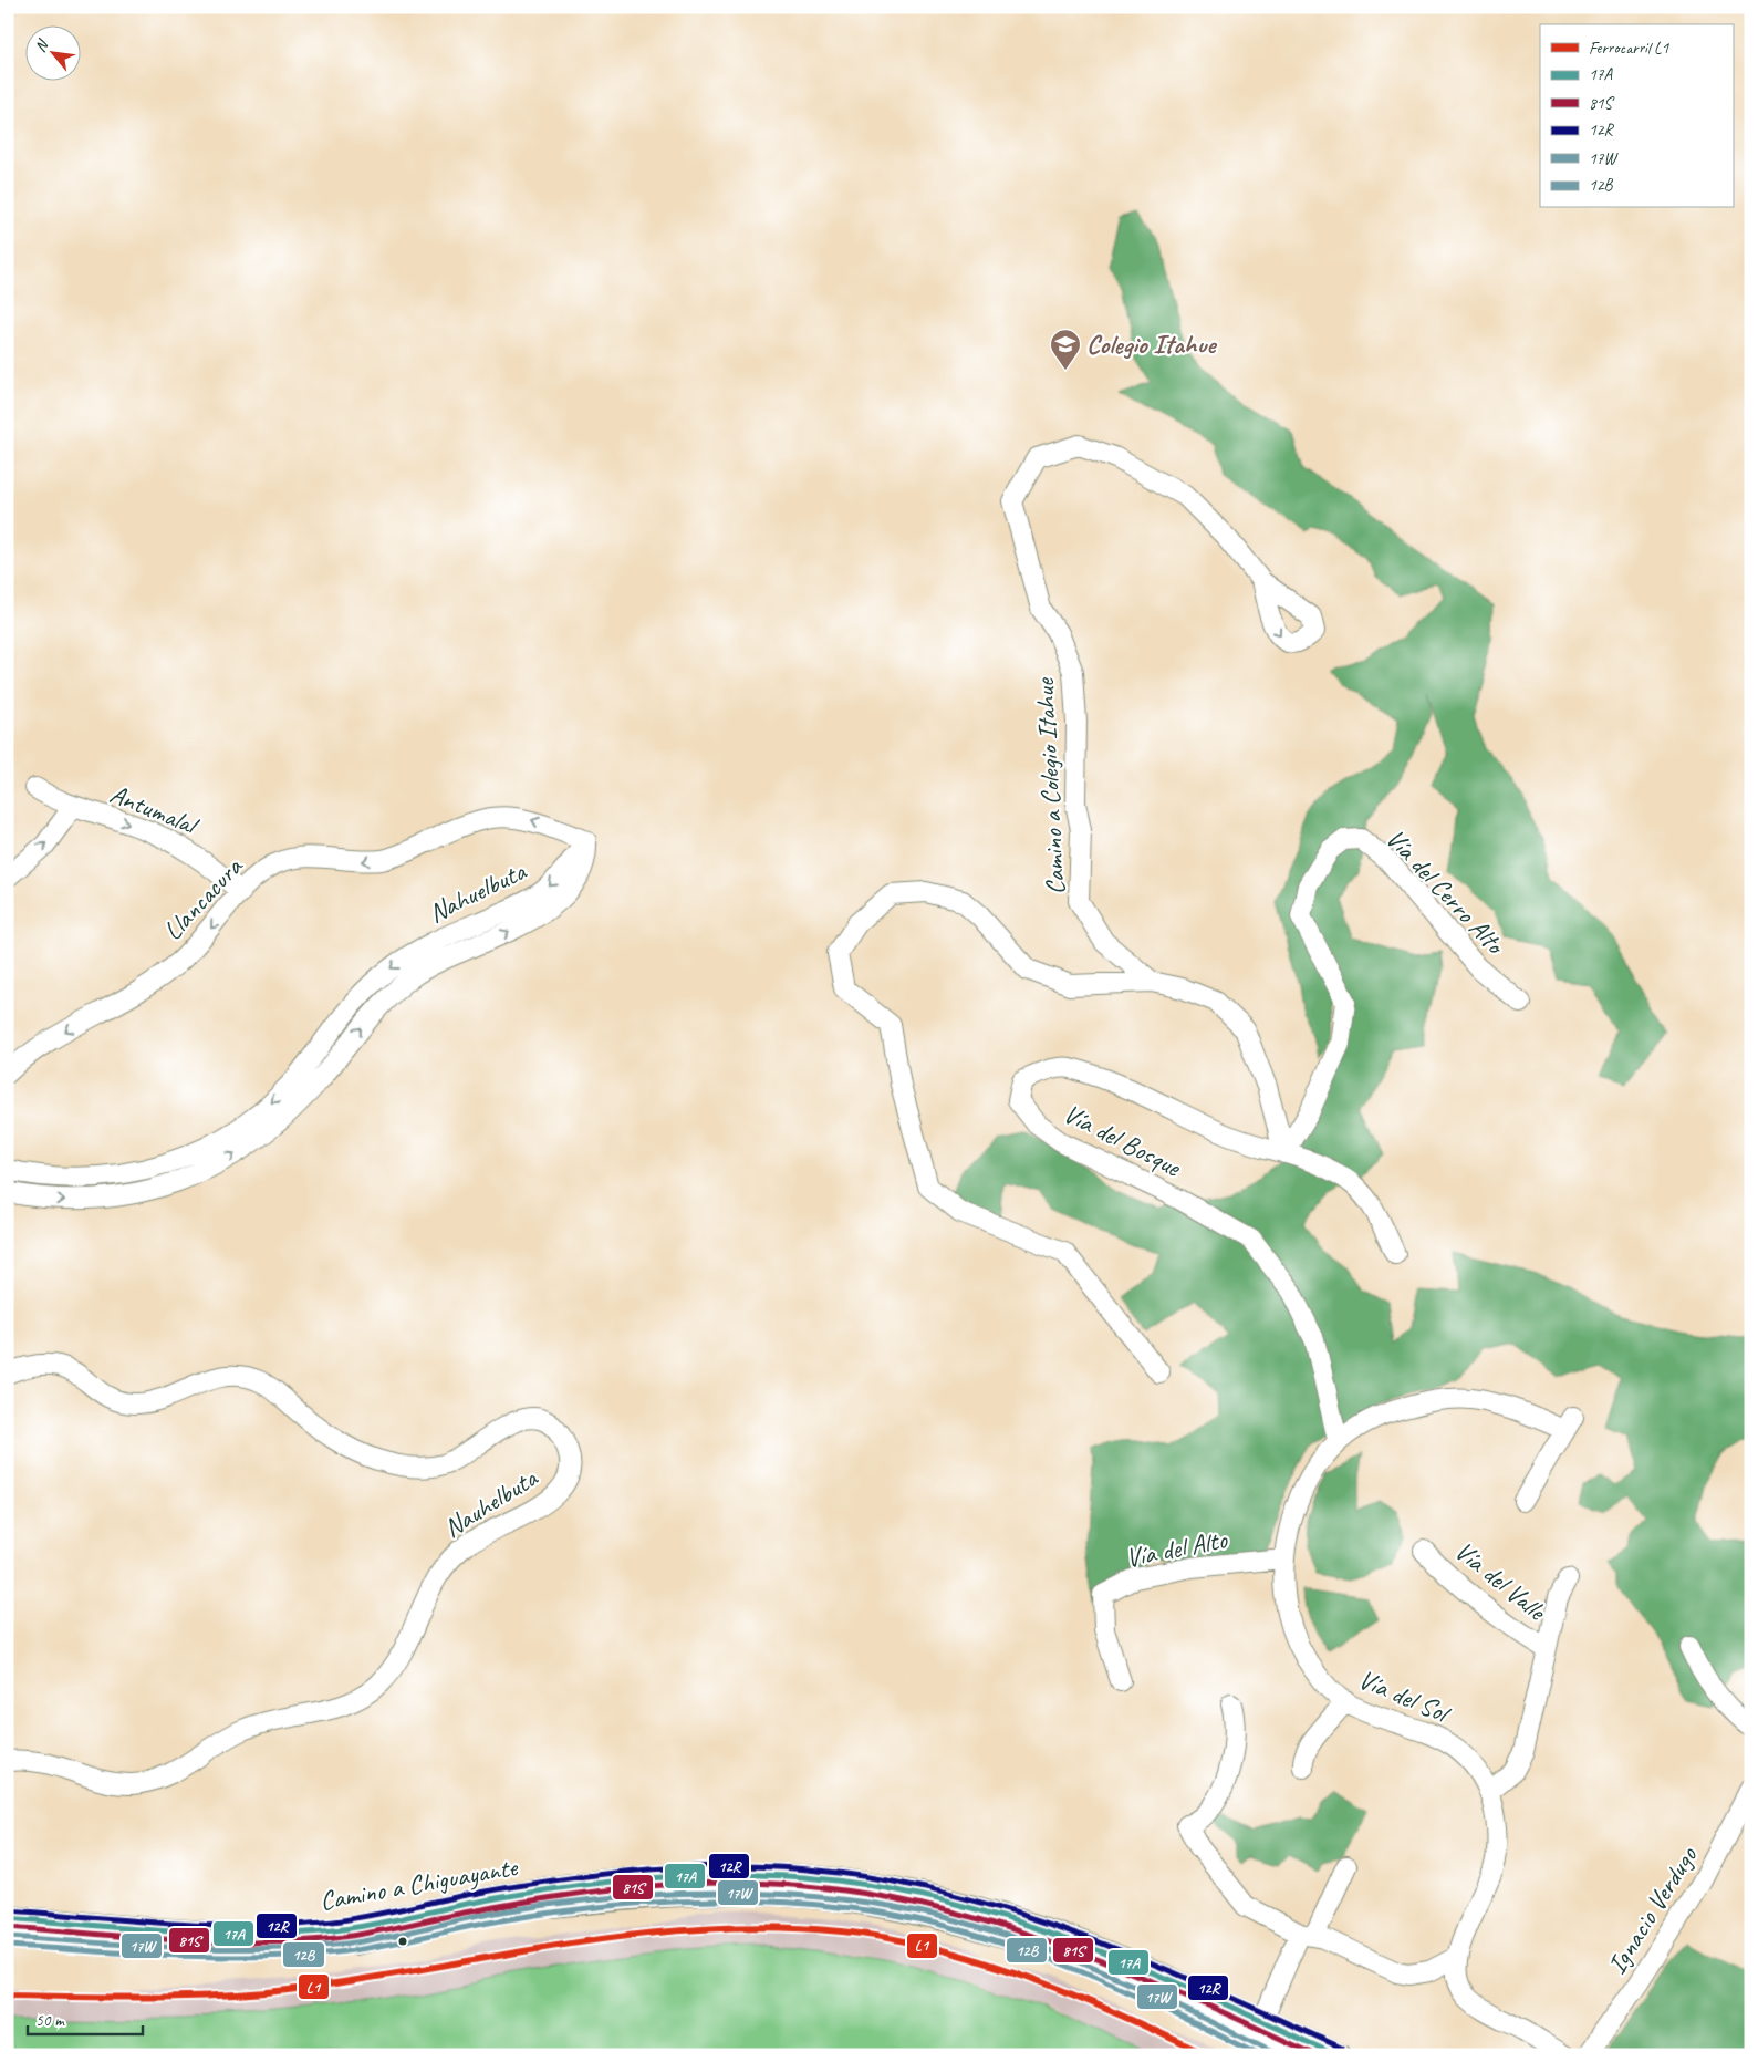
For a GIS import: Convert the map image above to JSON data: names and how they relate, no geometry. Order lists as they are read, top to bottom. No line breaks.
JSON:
{"streets":{"main road":["Camino a Chiguayante"],"street":["Camino a Colegio Itahue","Antumalal","Vía del Cerro Alto","Nahuelbuta","Llancacura","Vía del Bosque","Nauhelbuta","Vía del Alto","Vía del Valle","Vía del Sol","Ignacio Verdugo"]},"crossings":[["Antumalal","Llancacura"],["Vía del Cerro Alto","Vía del Bosque"],["Nahuelbuta","Llancacura"],["Vía del Bosque","Vía del Sol"],["Vía del Alto","Vía del Sol"],["Vía del Valle","Vía del Sol"]],"one_way":["Antumalal","Llancacura"],"places":{"school or university":["Colegio Itahue"]},"lines":["transit line 12R","transit line 17A","transit line 81S","transit line 17W","transit line 12B","rail line L1"],"legend":["Ferrocarril L1","17A","81S","12R","17W","12B"],"scale_bar":"50 m","north":"top left"}
